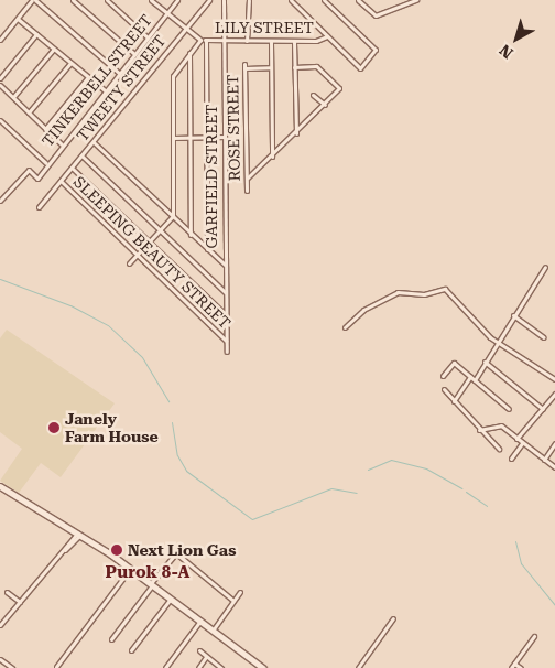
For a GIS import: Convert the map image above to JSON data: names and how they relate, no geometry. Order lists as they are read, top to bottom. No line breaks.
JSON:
{"streets":{"street":["LILY STREET","TINKERBELL STREET","TWEETY STREET","ROSE STREET","GARFIELD STREET","SLEEPING BEAUTY STREET"]},"crossings":[["LILY STREET","GARFIELD STREET"],["TWEETY STREET","SLEEPING BEAUTY STREET"],["GARFIELD STREET","SLEEPING BEAUTY STREET"]],"districts":["Purok 8-A"],"places":["Janely Farm House","Next Lion Gas"],"north":"bottom left"}
